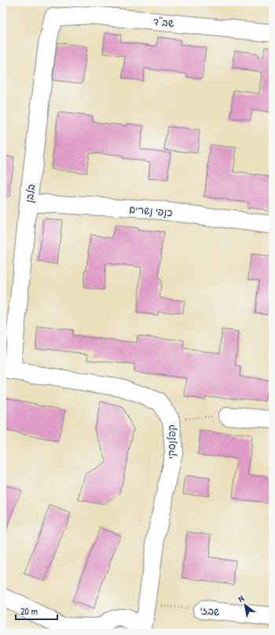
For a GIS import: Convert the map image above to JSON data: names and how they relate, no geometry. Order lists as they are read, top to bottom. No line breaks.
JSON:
{"streets":{"street":["שב''ד","בלבן","כנפי נשרים","קפלנסקי","שבזי"]},"crossings":[["שב''ד","בלבן"],["בלבן","כנפי נשרים"],["בלבן","קפלנסקי"],["קפלנסקי","שבזי"]],"scale_bar":"20 m","north":"top left"}
